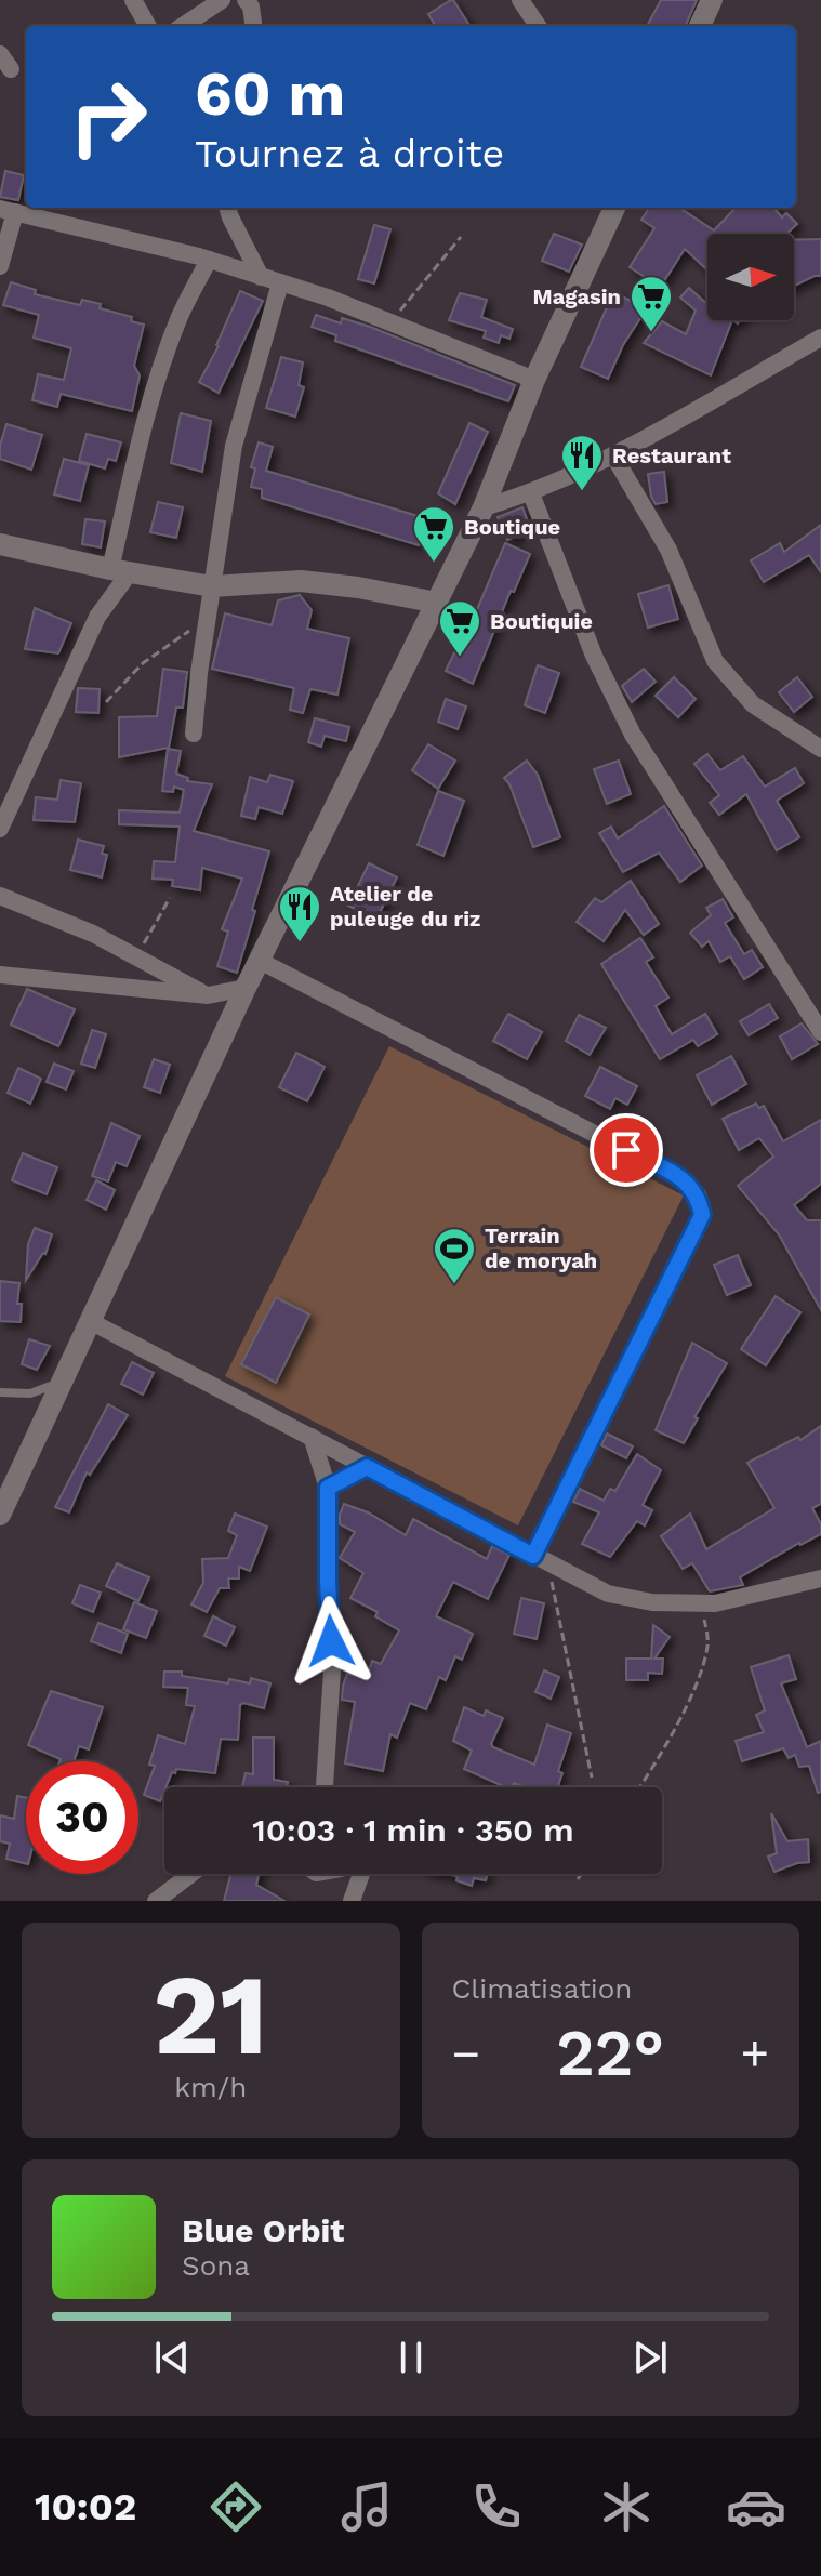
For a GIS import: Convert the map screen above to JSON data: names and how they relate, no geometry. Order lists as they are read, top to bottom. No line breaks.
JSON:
{"places":{"supermarket":["Magasin","Boutique","Boutiquie"],"restaurant":["Restaurant","Atelier de puleuge du riz"],"sports":["Terrain de moryah"]},"north":"right","page":{"turn":["60 m","Tournez à droite"],"limit":"30","trip":"10:03 · 1 min · 350 m","tile":[["21","km/h"],"Climatisation"],"heat":["−","22°","+"],"song":["Blue Orbit","Sona"],"tabs":"10:02"}}
